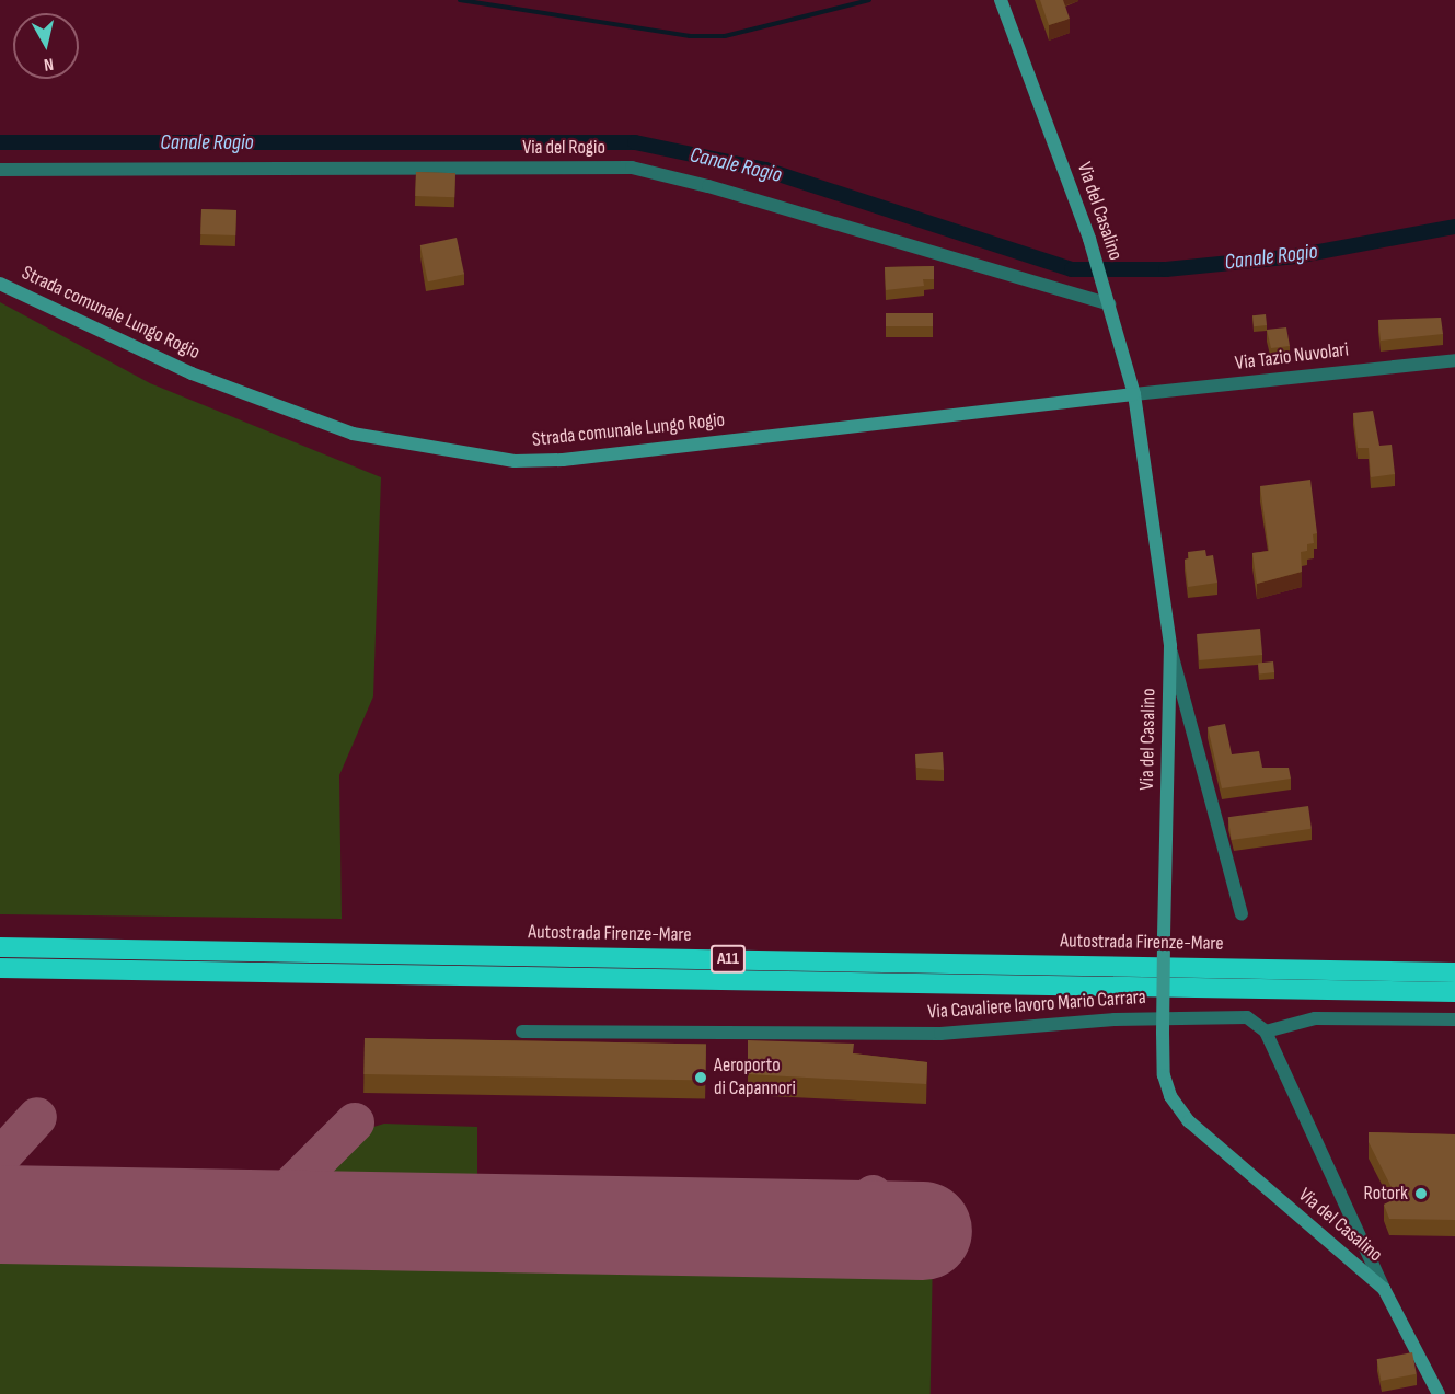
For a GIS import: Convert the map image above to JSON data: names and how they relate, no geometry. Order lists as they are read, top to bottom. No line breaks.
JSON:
{"streets":{"highway":["Autostrada Firenze-Mare","A11"],"street":["Via del Rogio","Via del Casalino","Strada comunale Lungo Rogio","Via Tazio Nuvolari","Via Cavaliere lavoro Mario Carrara"]},"crossings":[["Via del Rogio","Via del Casalino"],["Via del Casalino","Strada comunale Lungo Rogio"],["Via del Casalino","Via Tazio Nuvolari"],["Strada comunale Lungo Rogio","Via Tazio Nuvolari"]],"water":["Canale Rogio"],"places":["Aeroporto di Capannori","Rotork"],"north":"bottom"}
